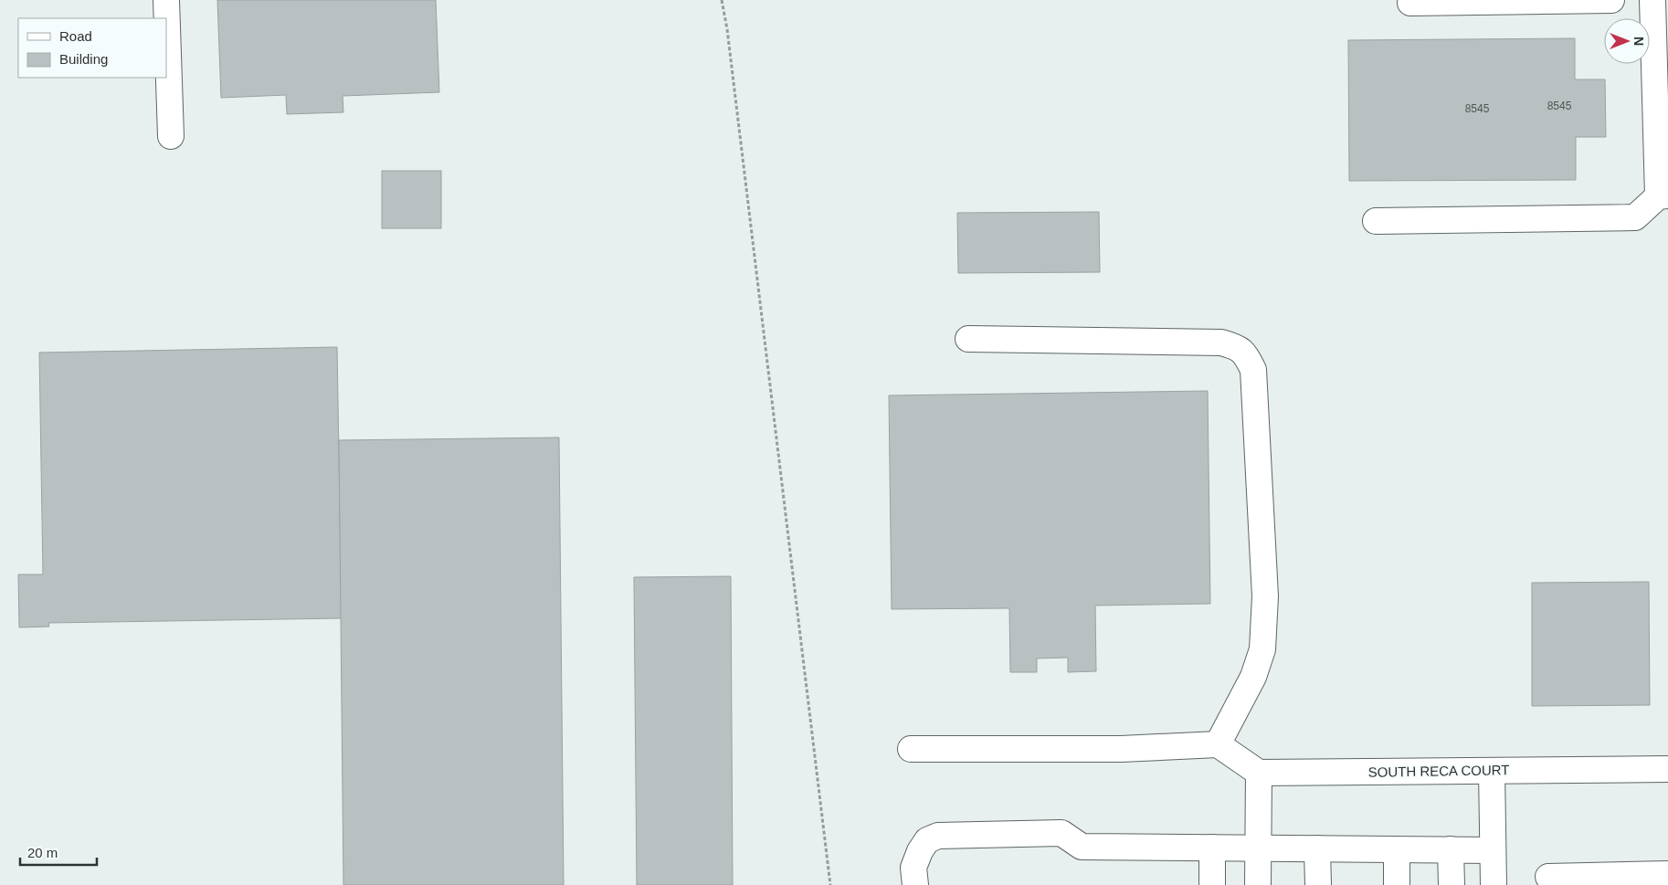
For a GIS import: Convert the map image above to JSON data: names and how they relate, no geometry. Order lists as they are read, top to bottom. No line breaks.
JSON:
{"streets":{"street":["SOUTH RECA COURT"]},"house_numbers":["8545","8545"],"legend":["Road","Building"],"scale_bar":"20 m","north":"right"}
